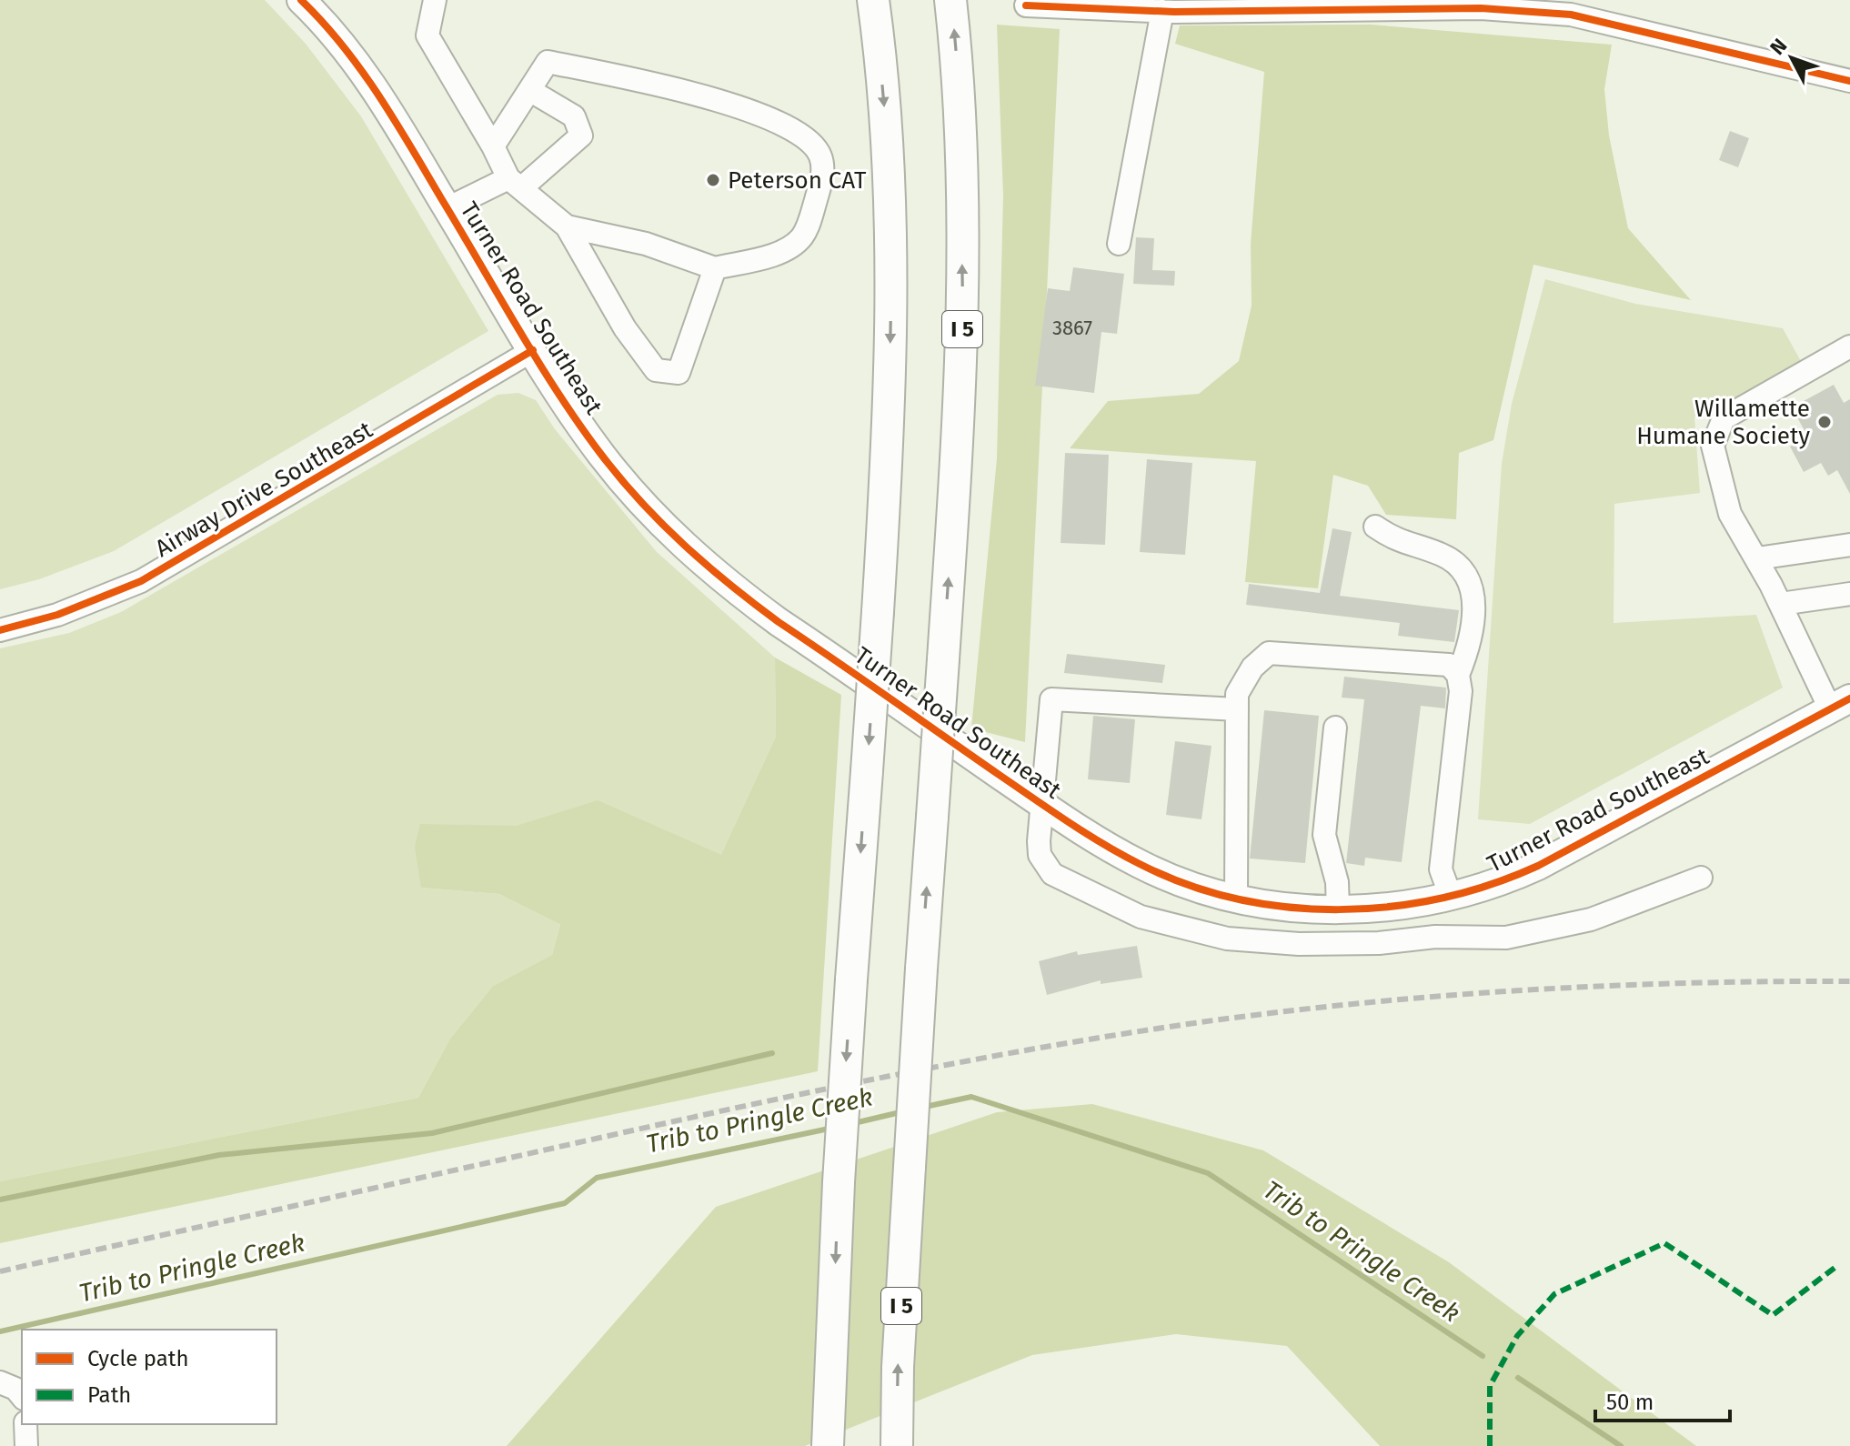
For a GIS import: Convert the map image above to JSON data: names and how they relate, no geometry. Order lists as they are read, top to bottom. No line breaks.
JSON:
{"streets":{"highway":["I 5"],"main road":["Turner Road Southeast"],"street":["Airway Drive Southeast"]},"crossings":[["Turner Road Southeast","Airway Drive Southeast"]],"water":["Trib to Pringle Creek"],"places":["Peterson CAT","Willamette Humane Society"],"house_numbers":["3867"],"legend":["Cycle path","Path"],"scale_bar":"50 m","north":"top left"}
